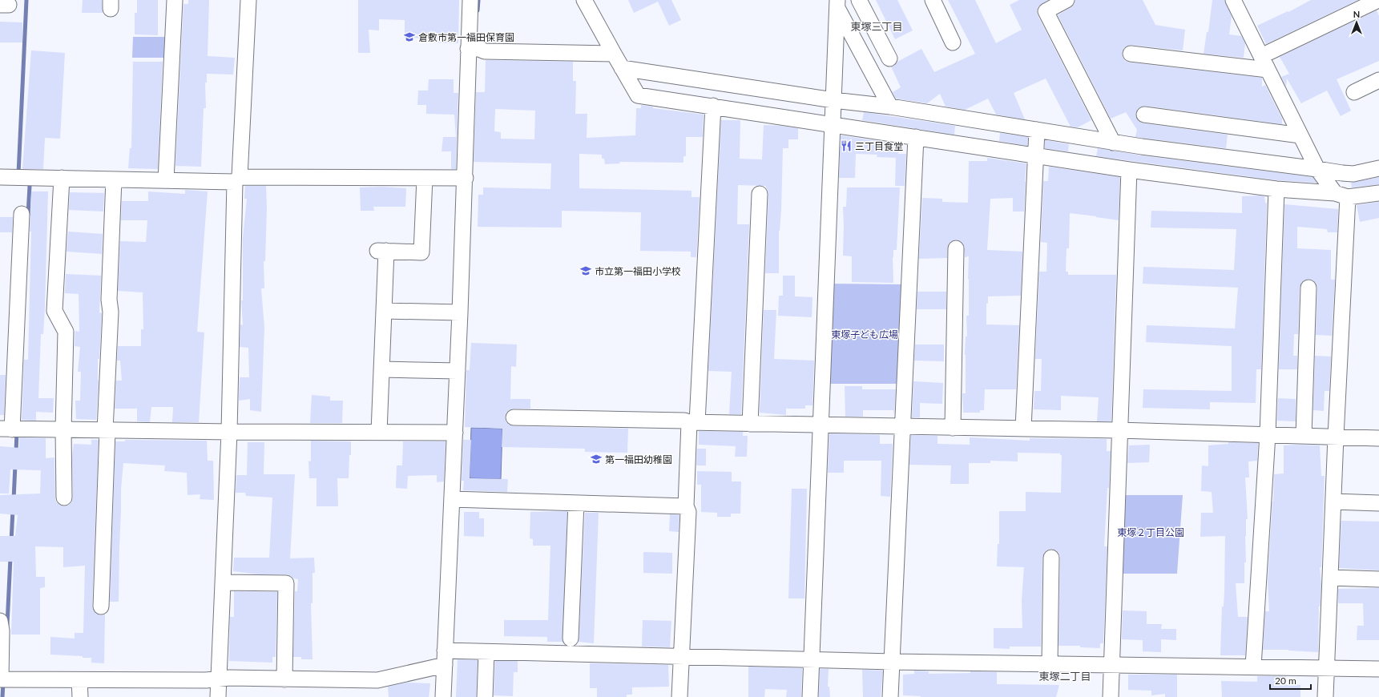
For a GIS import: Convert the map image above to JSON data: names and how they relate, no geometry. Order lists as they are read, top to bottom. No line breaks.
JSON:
{"districts":["東塚三丁目","東塚二丁目"],"parks":["東塚子ども広場","東塚２丁目公園"],"places":{"school or university":["倉敷市第一福田保育園","市立第一福田小学校","第一福田幼稚園"],"restaurant":["三丁目食堂"]},"scale_bar":"20 m","north":"top"}
